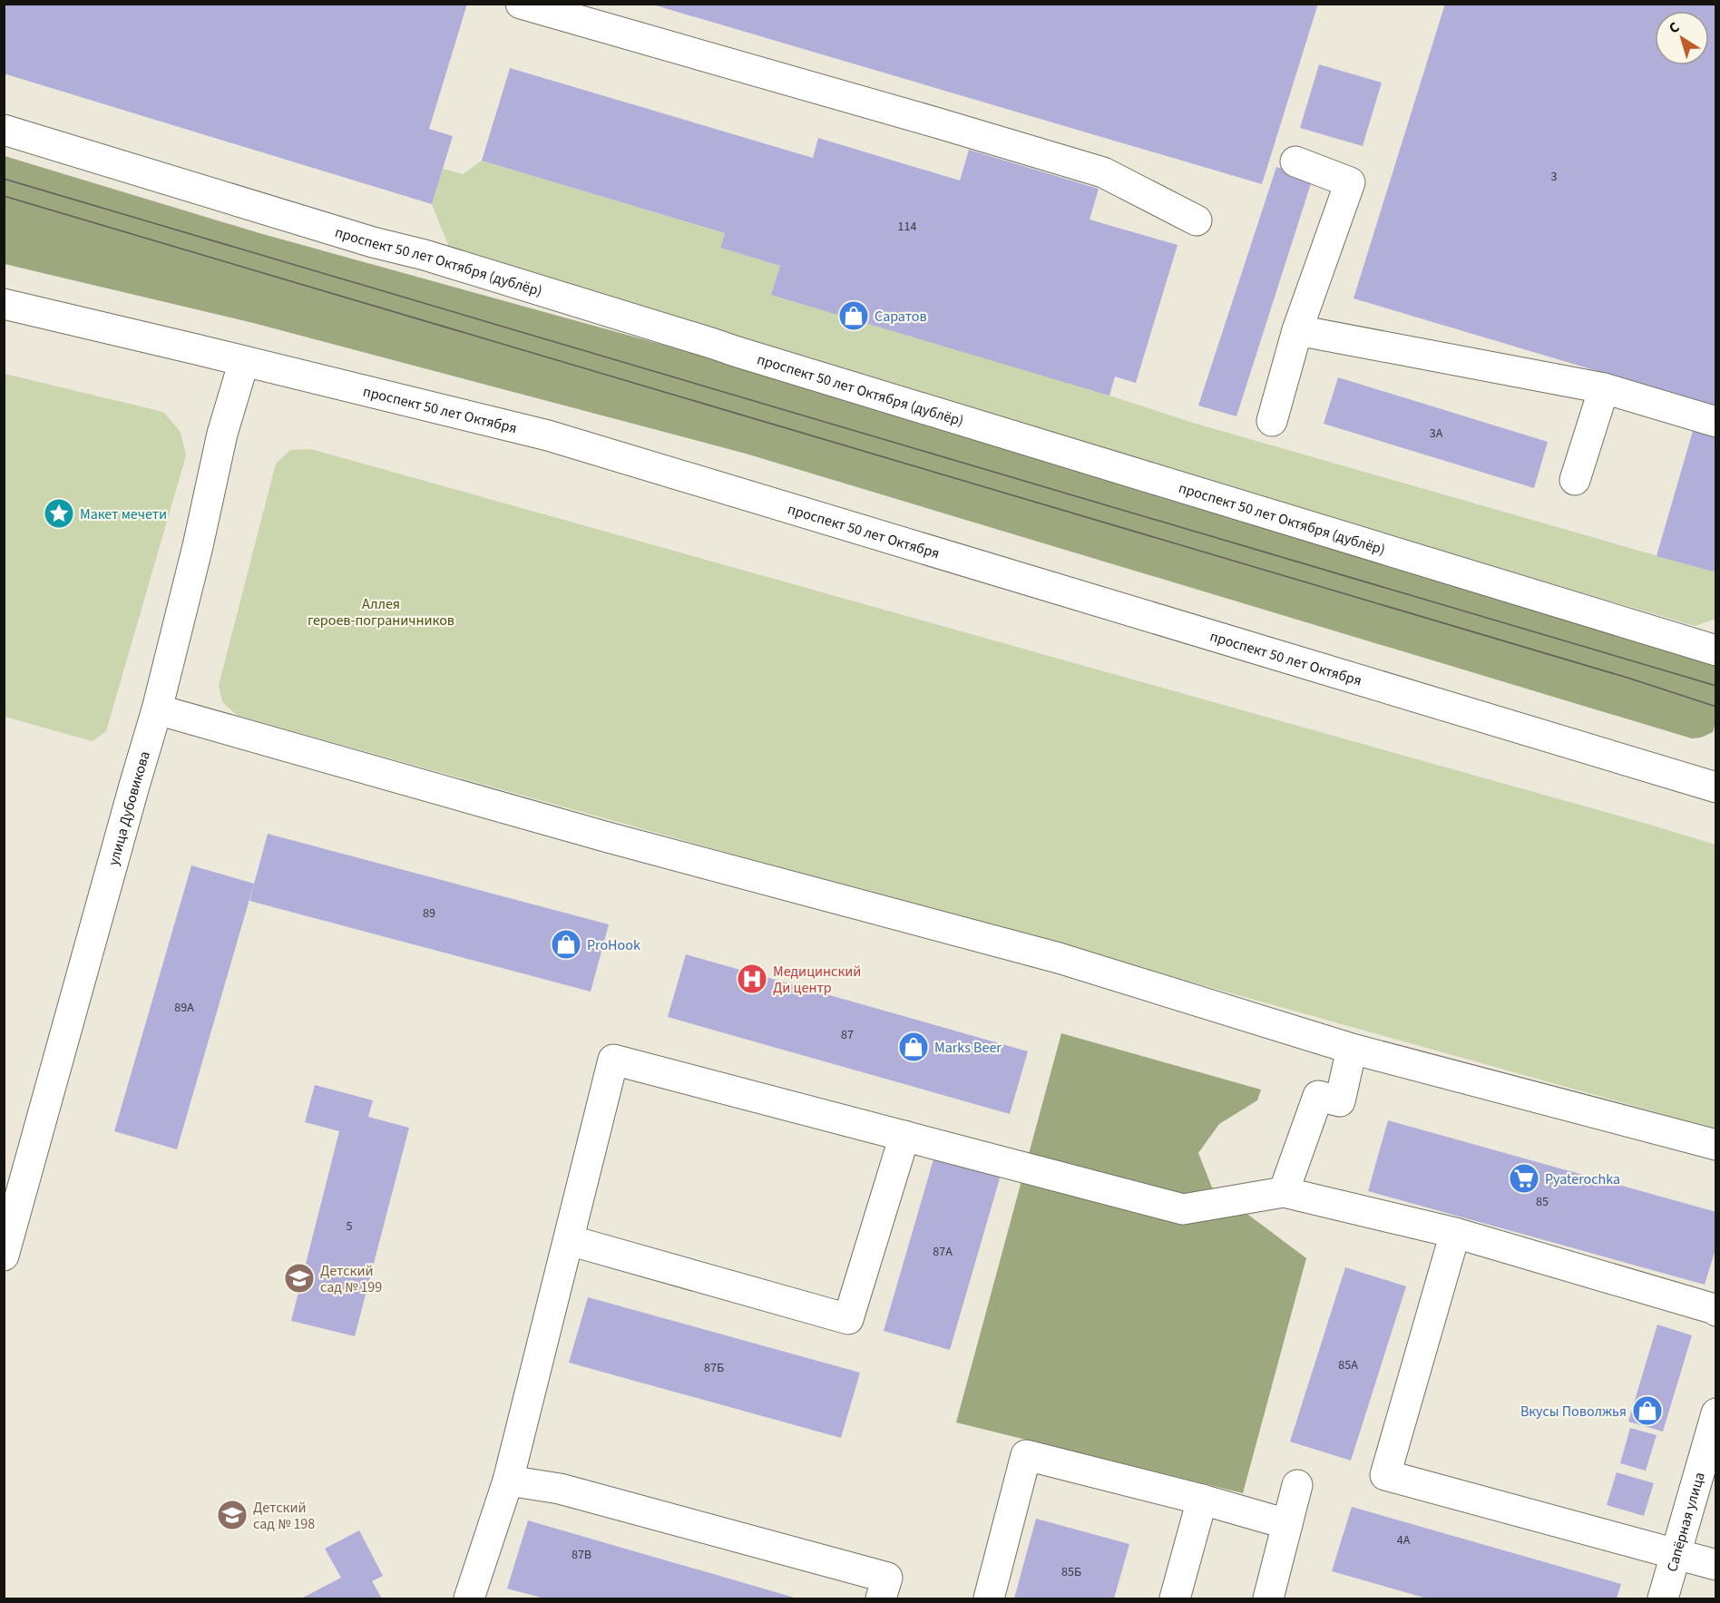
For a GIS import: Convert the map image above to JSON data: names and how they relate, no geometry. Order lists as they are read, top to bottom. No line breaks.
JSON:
{"streets":{"street":["проспект 50 лет Октября (дублёр)","проспект 50 лет Октября","улица Дубовикова","Сапёрная улица"]},"crossings":[["проспект 50 лет Октября","улица Дубовикова"]],"parks":["Аллея героев-пограничников"],"places":{"shop":["Саратов","ProHook","Marks Beer","Вкусы Поволжья"],"place":["Макет мечети"],"hospital":["Медицинский Ди центр"],"supermarket":["Pyaterochka"],"school or university":["Детский сад № 199","Детский сад № 198"]},"house_numbers":["3","114","3А","89","89А","87","85","5","87А","85А","87Б","4А","87В","85Б"],"north":"top left"}
